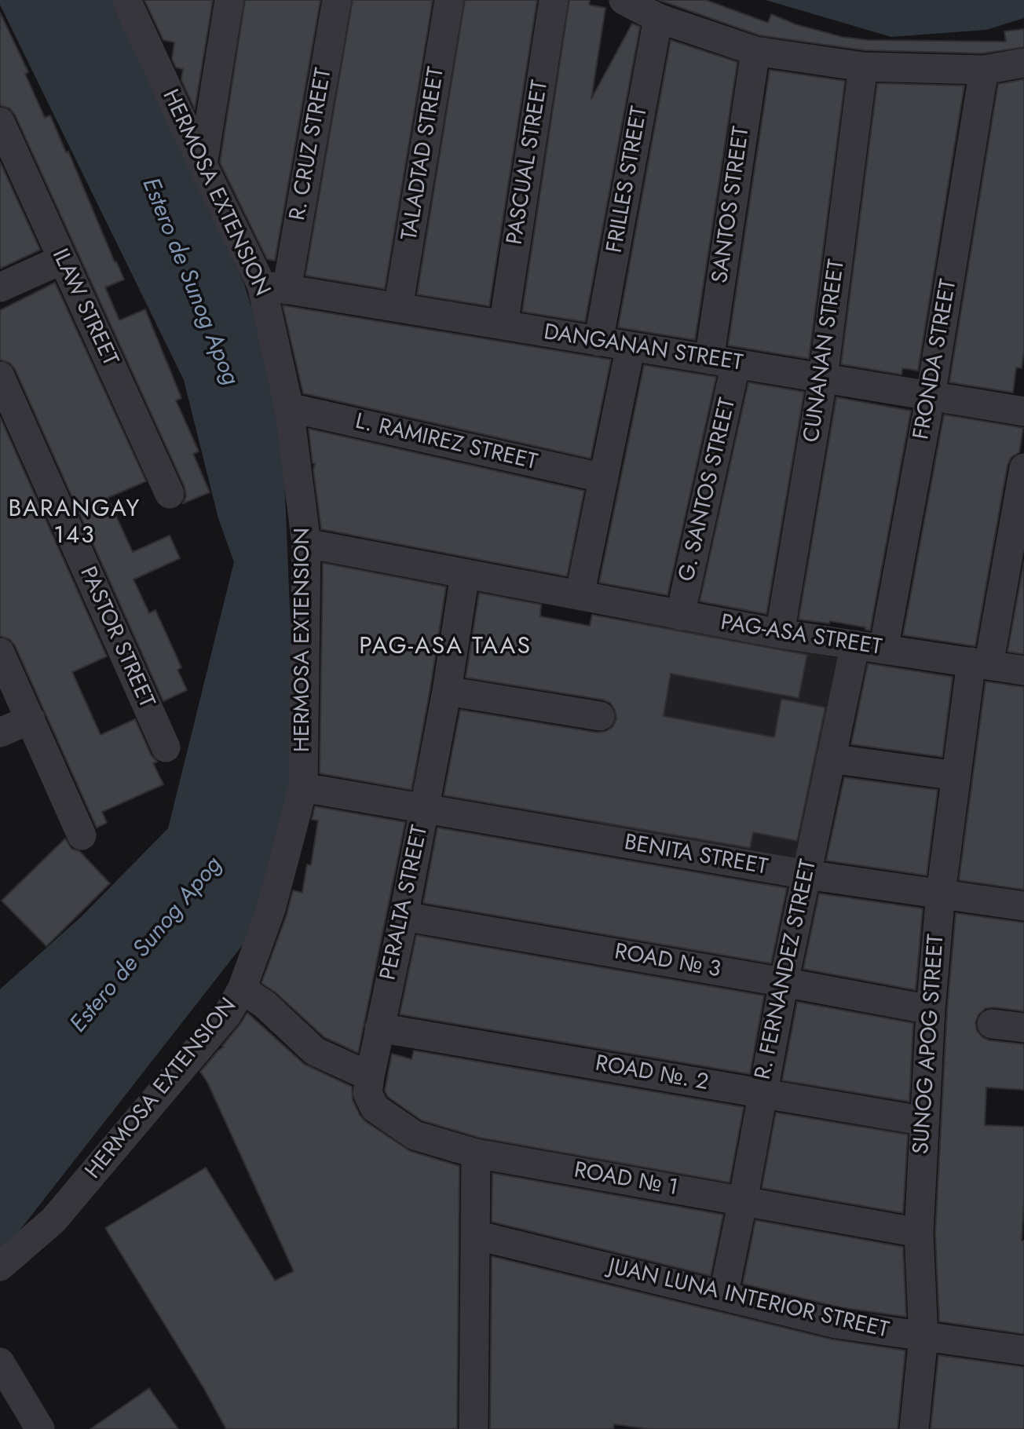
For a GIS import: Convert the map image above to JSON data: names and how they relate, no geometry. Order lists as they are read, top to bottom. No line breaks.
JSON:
{"streets":{"street":["R. CRUZ STREET","TALADTAD STREET","PASCUAL STREET","FRILLES STREET","HERMOSA EXTENSION","SANTOS STREET","ILAW STREET","DANGANAN STREET","CUNANAN STREET","FRONDA STREET","L. RAMIREZ STREET","G. SANTOS STREET","PAG-ASA STREET","PASTOR STREET","BENITA STREET","PERALTA STREET","ROAD № 3","R. FERNANDEZ STREET","SUNOG APOG STREET","ROAD №. 2","ROAD № 1","JUAN LUNA INTERIOR STREET"]},"crossings":[["R. CRUZ STREET","HERMOSA EXTENSION"],["R. CRUZ STREET","DANGANAN STREET"],["TALADTAD STREET","DANGANAN STREET"],["PASCUAL STREET","DANGANAN STREET"],["FRILLES STREET","DANGANAN STREET"],["HERMOSA EXTENSION","DANGANAN STREET"],["HERMOSA EXTENSION","L. RAMIREZ STREET"],["HERMOSA EXTENSION","PAG-ASA STREET"],["HERMOSA EXTENSION","BENITA STREET"],["SANTOS STREET","DANGANAN STREET"],["SANTOS STREET","G. SANTOS STREET"],["DANGANAN STREET","CUNANAN STREET"],["DANGANAN STREET","FRONDA STREET"],["DANGANAN STREET","G. SANTOS STREET"],["CUNANAN STREET","PAG-ASA STREET"],["FRONDA STREET","PAG-ASA STREET"],["G. SANTOS STREET","PAG-ASA STREET"],["PAG-ASA STREET","PERALTA STREET"],["PAG-ASA STREET","R. FERNANDEZ STREET"],["PAG-ASA STREET","SUNOG APOG STREET"],["BENITA STREET","PERALTA STREET"],["BENITA STREET","R. FERNANDEZ STREET"],["BENITA STREET","SUNOG APOG STREET"],["PERALTA STREET","ROAD № 3"],["PERALTA STREET","ROAD №. 2"],["PERALTA STREET","ROAD № 1"],["ROAD № 3","R. FERNANDEZ STREET"],["ROAD № 3","SUNOG APOG STREET"],["R. FERNANDEZ STREET","ROAD №. 2"],["R. FERNANDEZ STREET","ROAD № 1"],["R. FERNANDEZ STREET","JUAN LUNA INTERIOR STREET"],["SUNOG APOG STREET","ROAD №. 2"],["SUNOG APOG STREET","ROAD № 1"],["SUNOG APOG STREET","JUAN LUNA INTERIOR STREET"]],"districts":["BARANGAY 143","PAG-ASA TAAS"],"water":["Estero de Sunog Apog"]}
